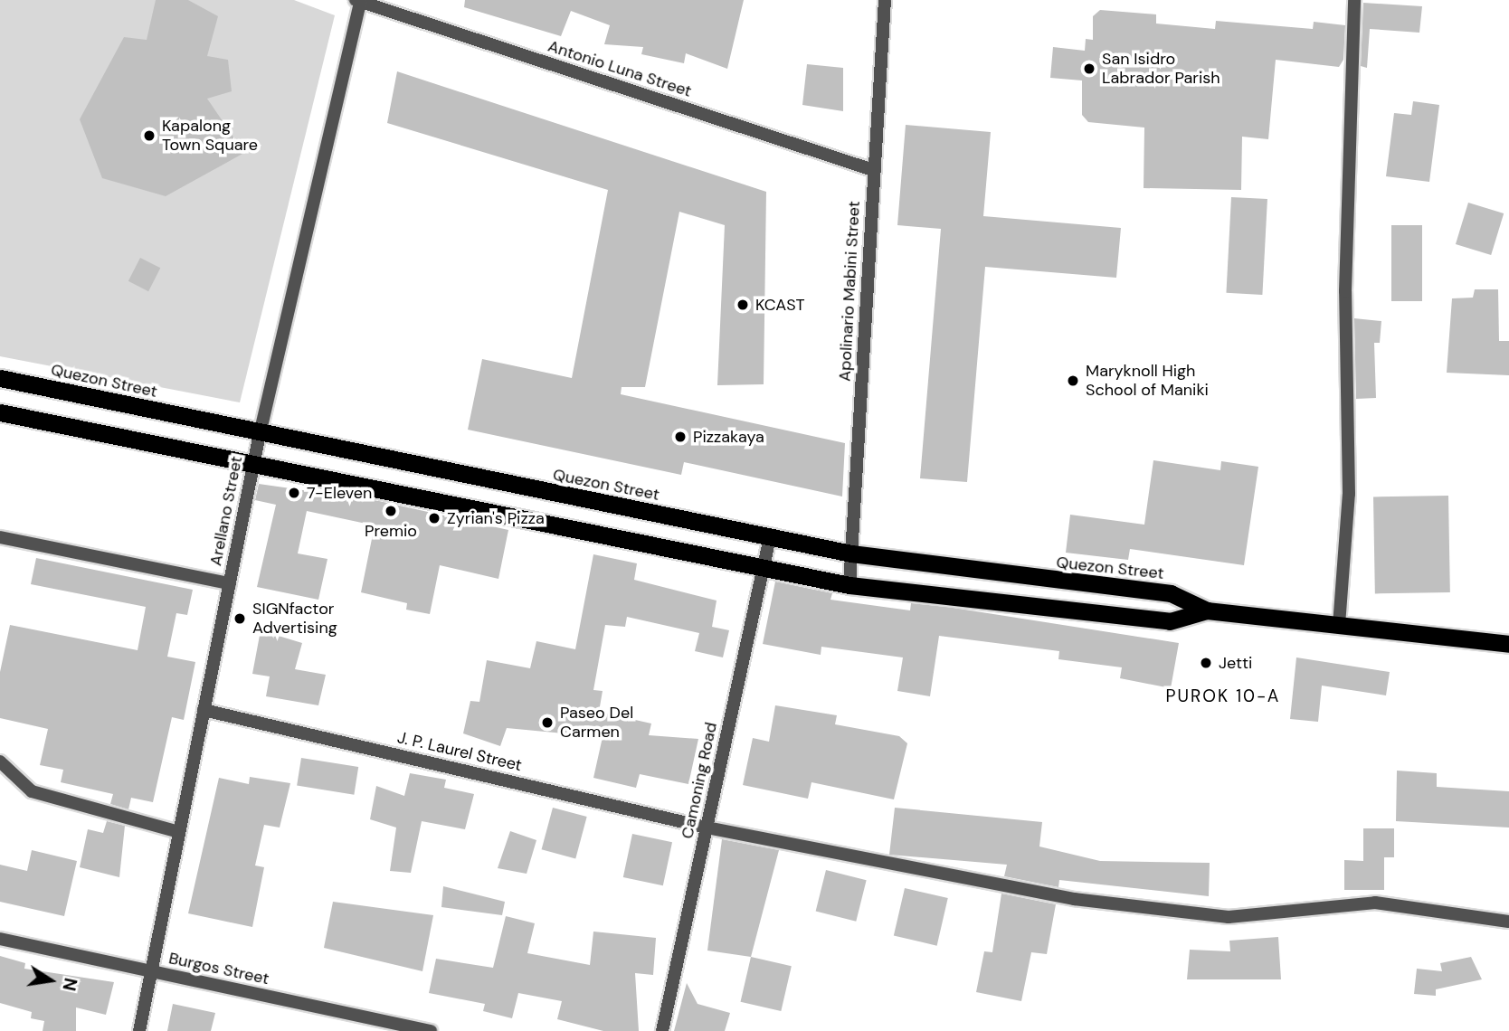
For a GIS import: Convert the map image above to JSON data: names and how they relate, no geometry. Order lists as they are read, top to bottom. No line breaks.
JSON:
{"streets":{"highway":["Quezon Street"],"street":["Antonio Luna Street","Apolinario Mabini Street","Arellano Street","J. P. Laurel Street","Camoning Road","Burgos Street"]},"crossings":[["Antonio Luna Street","Apolinario Mabini Street"],["Antonio Luna Street","Arellano Street"],["Apolinario Mabini Street","Quezon Street"],["Quezon Street","Arellano Street"],["Quezon Street","Camoning Road"],["Arellano Street","J. P. Laurel Street"],["Arellano Street","Burgos Street"],["J. P. Laurel Street","Camoning Road"]],"districts":["PUROK 10-A"],"places":["San Isidro Labrador Parish","Kapalong Town Square","KCAST","Maryknoll High School of Maniki","Pizzakaya","7-Eleven","Premio","Zyrian's Pizza","SIGNfactor Advertising","Jetti","Paseo Del Carmen"],"north":"right"}
